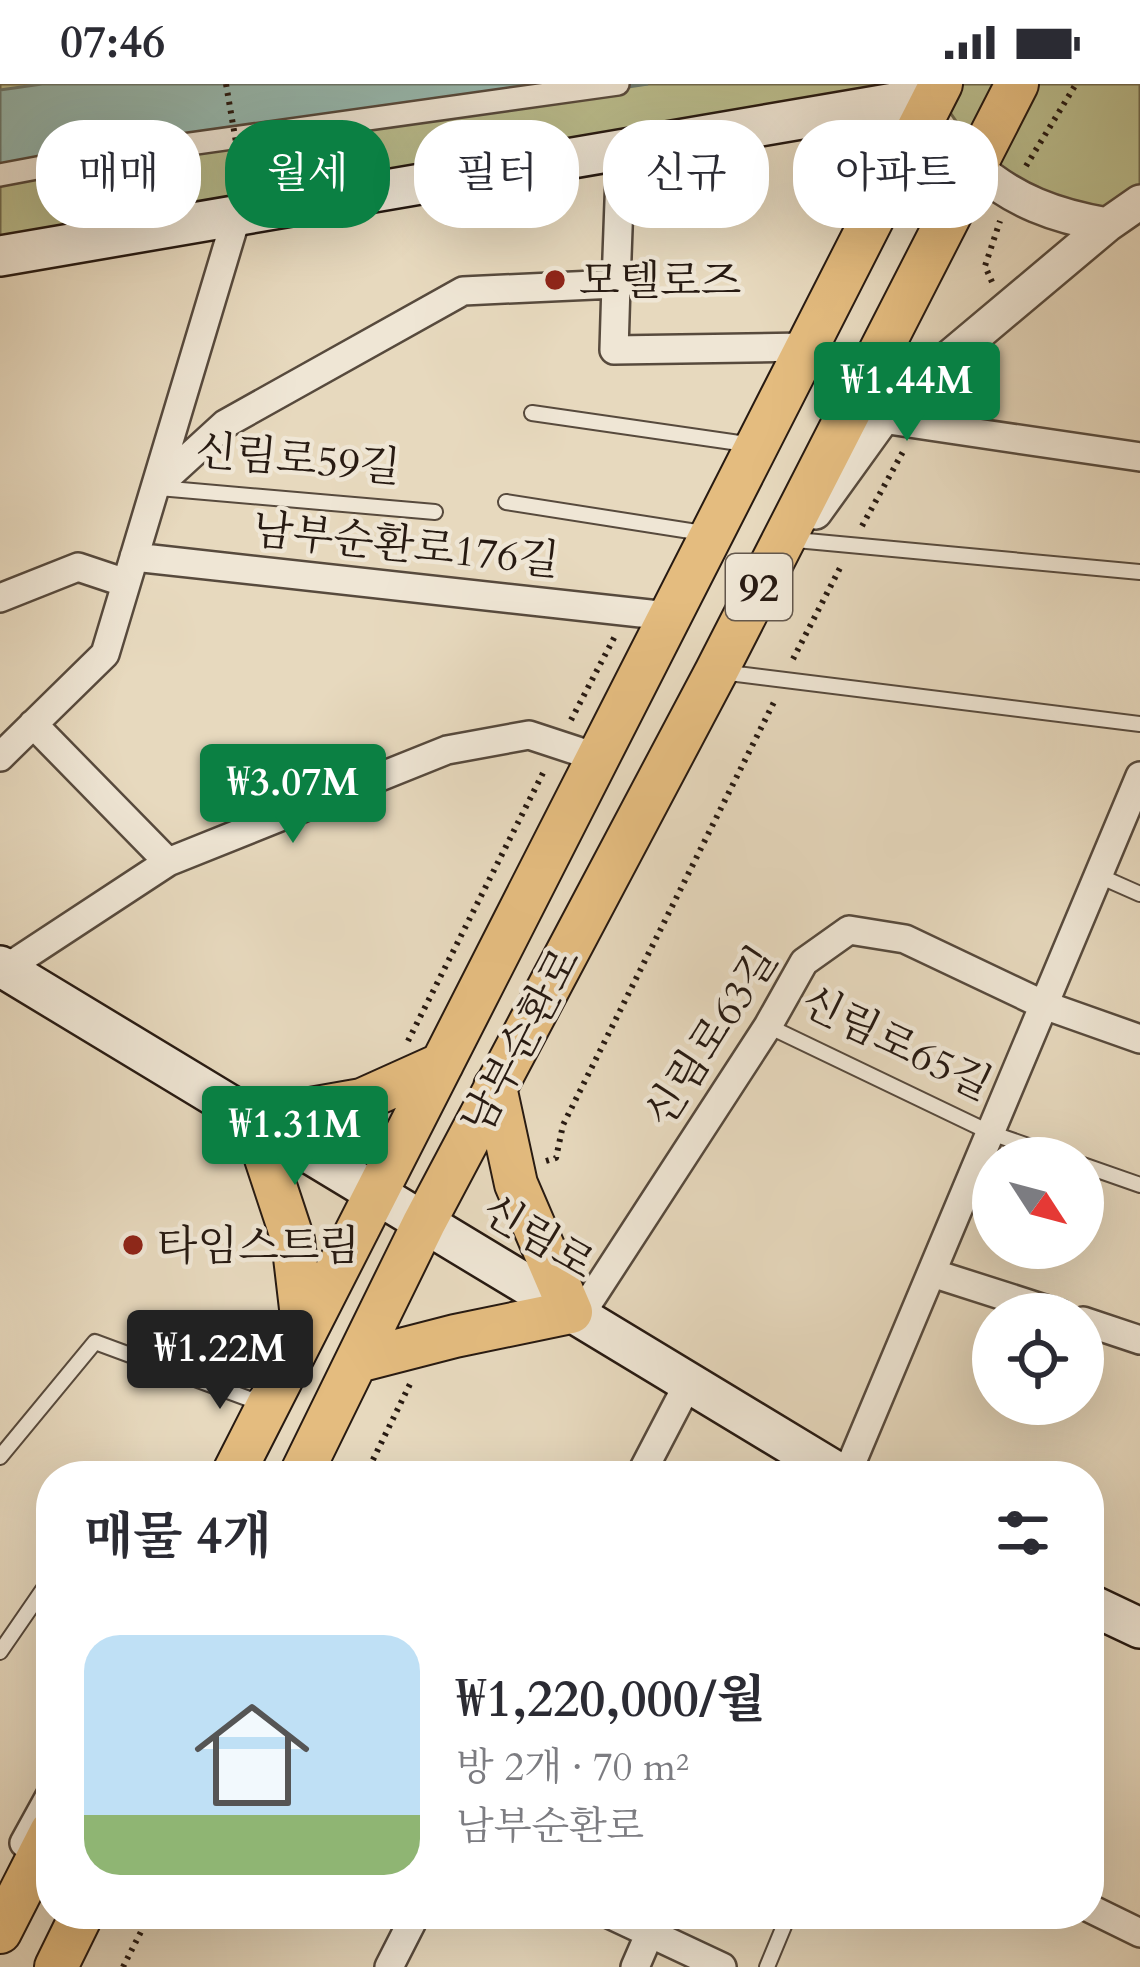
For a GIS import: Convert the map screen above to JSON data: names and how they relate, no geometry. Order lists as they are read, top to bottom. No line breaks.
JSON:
{"streets":{"main road":["92","남부순환로","신림로"],"street":["신림로59길","남부순환로176길","신림로63길","신림로65길"]},"crossings":[["신림로59길","남부순환로176길"],["남부순환로176길","남부순환로"],["신림로63길","신림로65길"],["신림로63길","신림로"],["남부순환로","신림로"]],"places":["모텔로즈","타임스트림"],"north":"bottom right","page":{"status":"07:46","chip":["매매","월세","필터","신규","아파트"],"price":["₩1.44M","₩3.07M","₩1.31M","₩1.22M"],"heading":"매물 4개","list":[{"name":"₩1,220,000/월","note":"방 2개 · 70 m² · 남부순환로"}]}}
